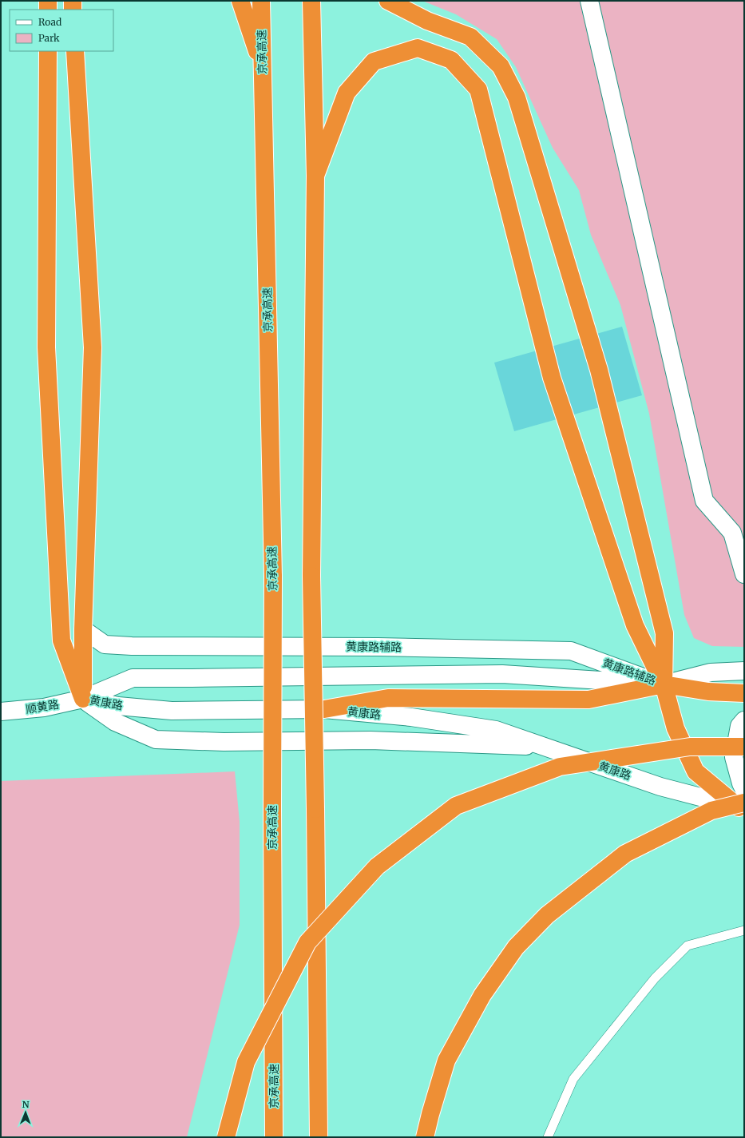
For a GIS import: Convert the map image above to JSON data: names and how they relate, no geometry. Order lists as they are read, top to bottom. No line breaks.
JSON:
{"streets":{"highway":["京承高速"],"street":["黄康路辅路","黄康路","顺黄路"]},"crossings":[["黄康路辅路","黄康路"],["黄康路","顺黄路"]],"legend":["Road","Park"],"north":"top"}
